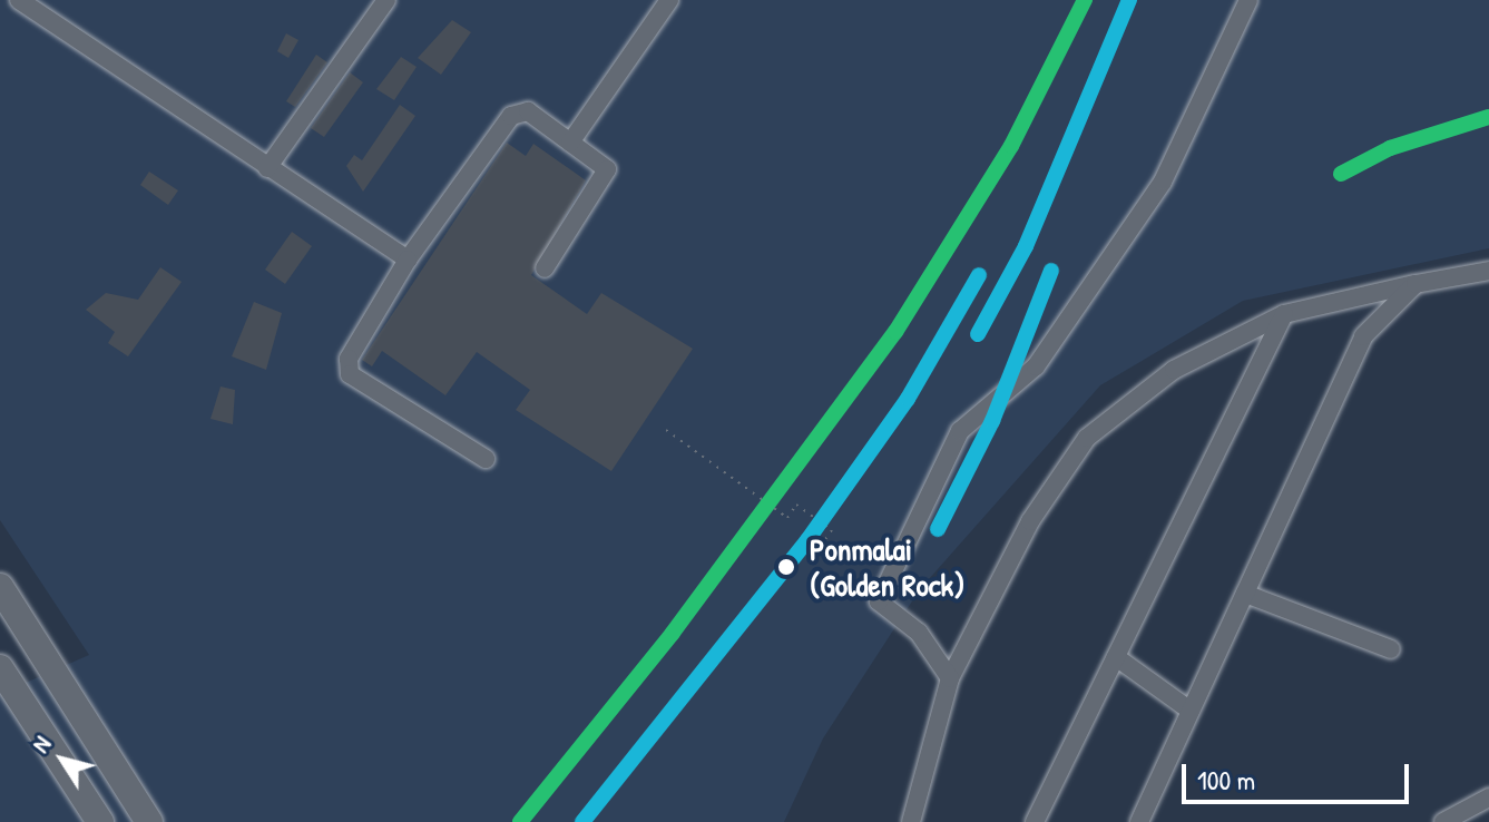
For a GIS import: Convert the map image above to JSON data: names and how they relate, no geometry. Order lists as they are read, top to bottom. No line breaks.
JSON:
{"places":["Ponmalai (Golden Rock)"],"scale_bar":"100 m","north":"top left"}
